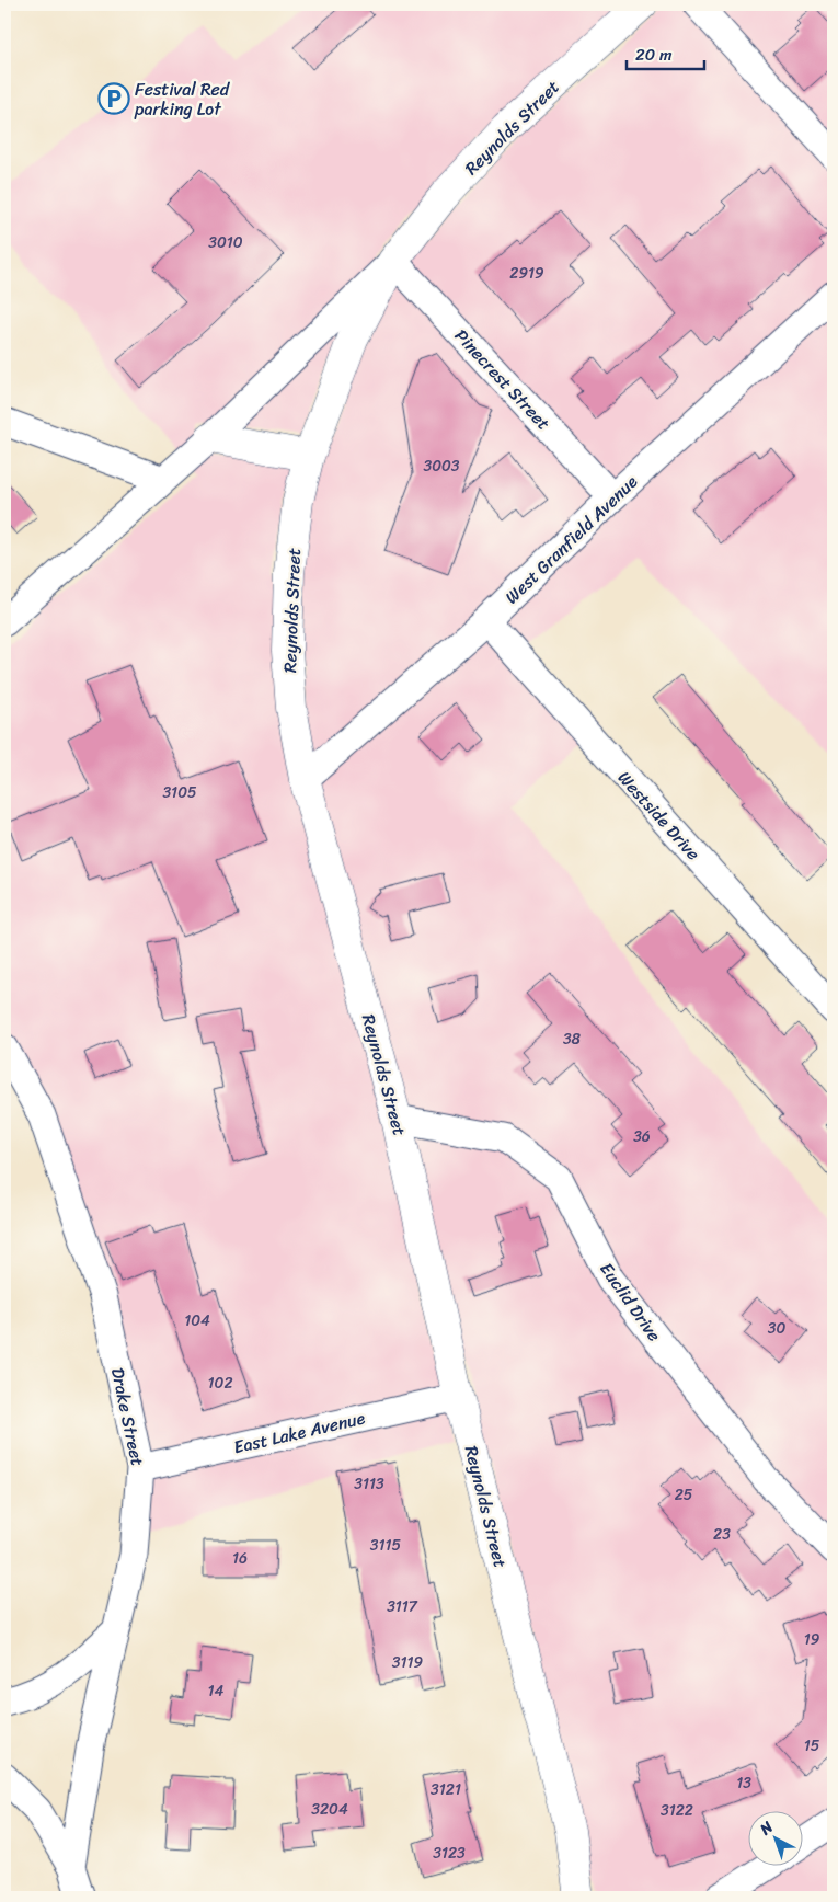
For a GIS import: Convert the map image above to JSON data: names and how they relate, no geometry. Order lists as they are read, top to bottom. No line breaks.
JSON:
{"streets":{"main road":["Reynolds Street"],"street":["Pinecrest Street","West Granfield Avenue","Westside Drive","Euclid Drive","Drake Street","East Lake Avenue"]},"crossings":[["Reynolds Street","Pinecrest Street"],["Reynolds Street","West Granfield Avenue"],["Reynolds Street","Euclid Drive"],["Reynolds Street","East Lake Avenue"],["Pinecrest Street","West Granfield Avenue"],["West Granfield Avenue","Westside Drive"],["Drake Street","East Lake Avenue"]],"places":{"parking":["Festival Red parking Lot"]},"house_numbers":["3010","2919","3003","3105","38","36","104","30","102","3113","25","23","3115","16","3117","19","3119","14","15","13","3121","3204","3122","3123"],"scale_bar":"20 m","north":"top left"}
